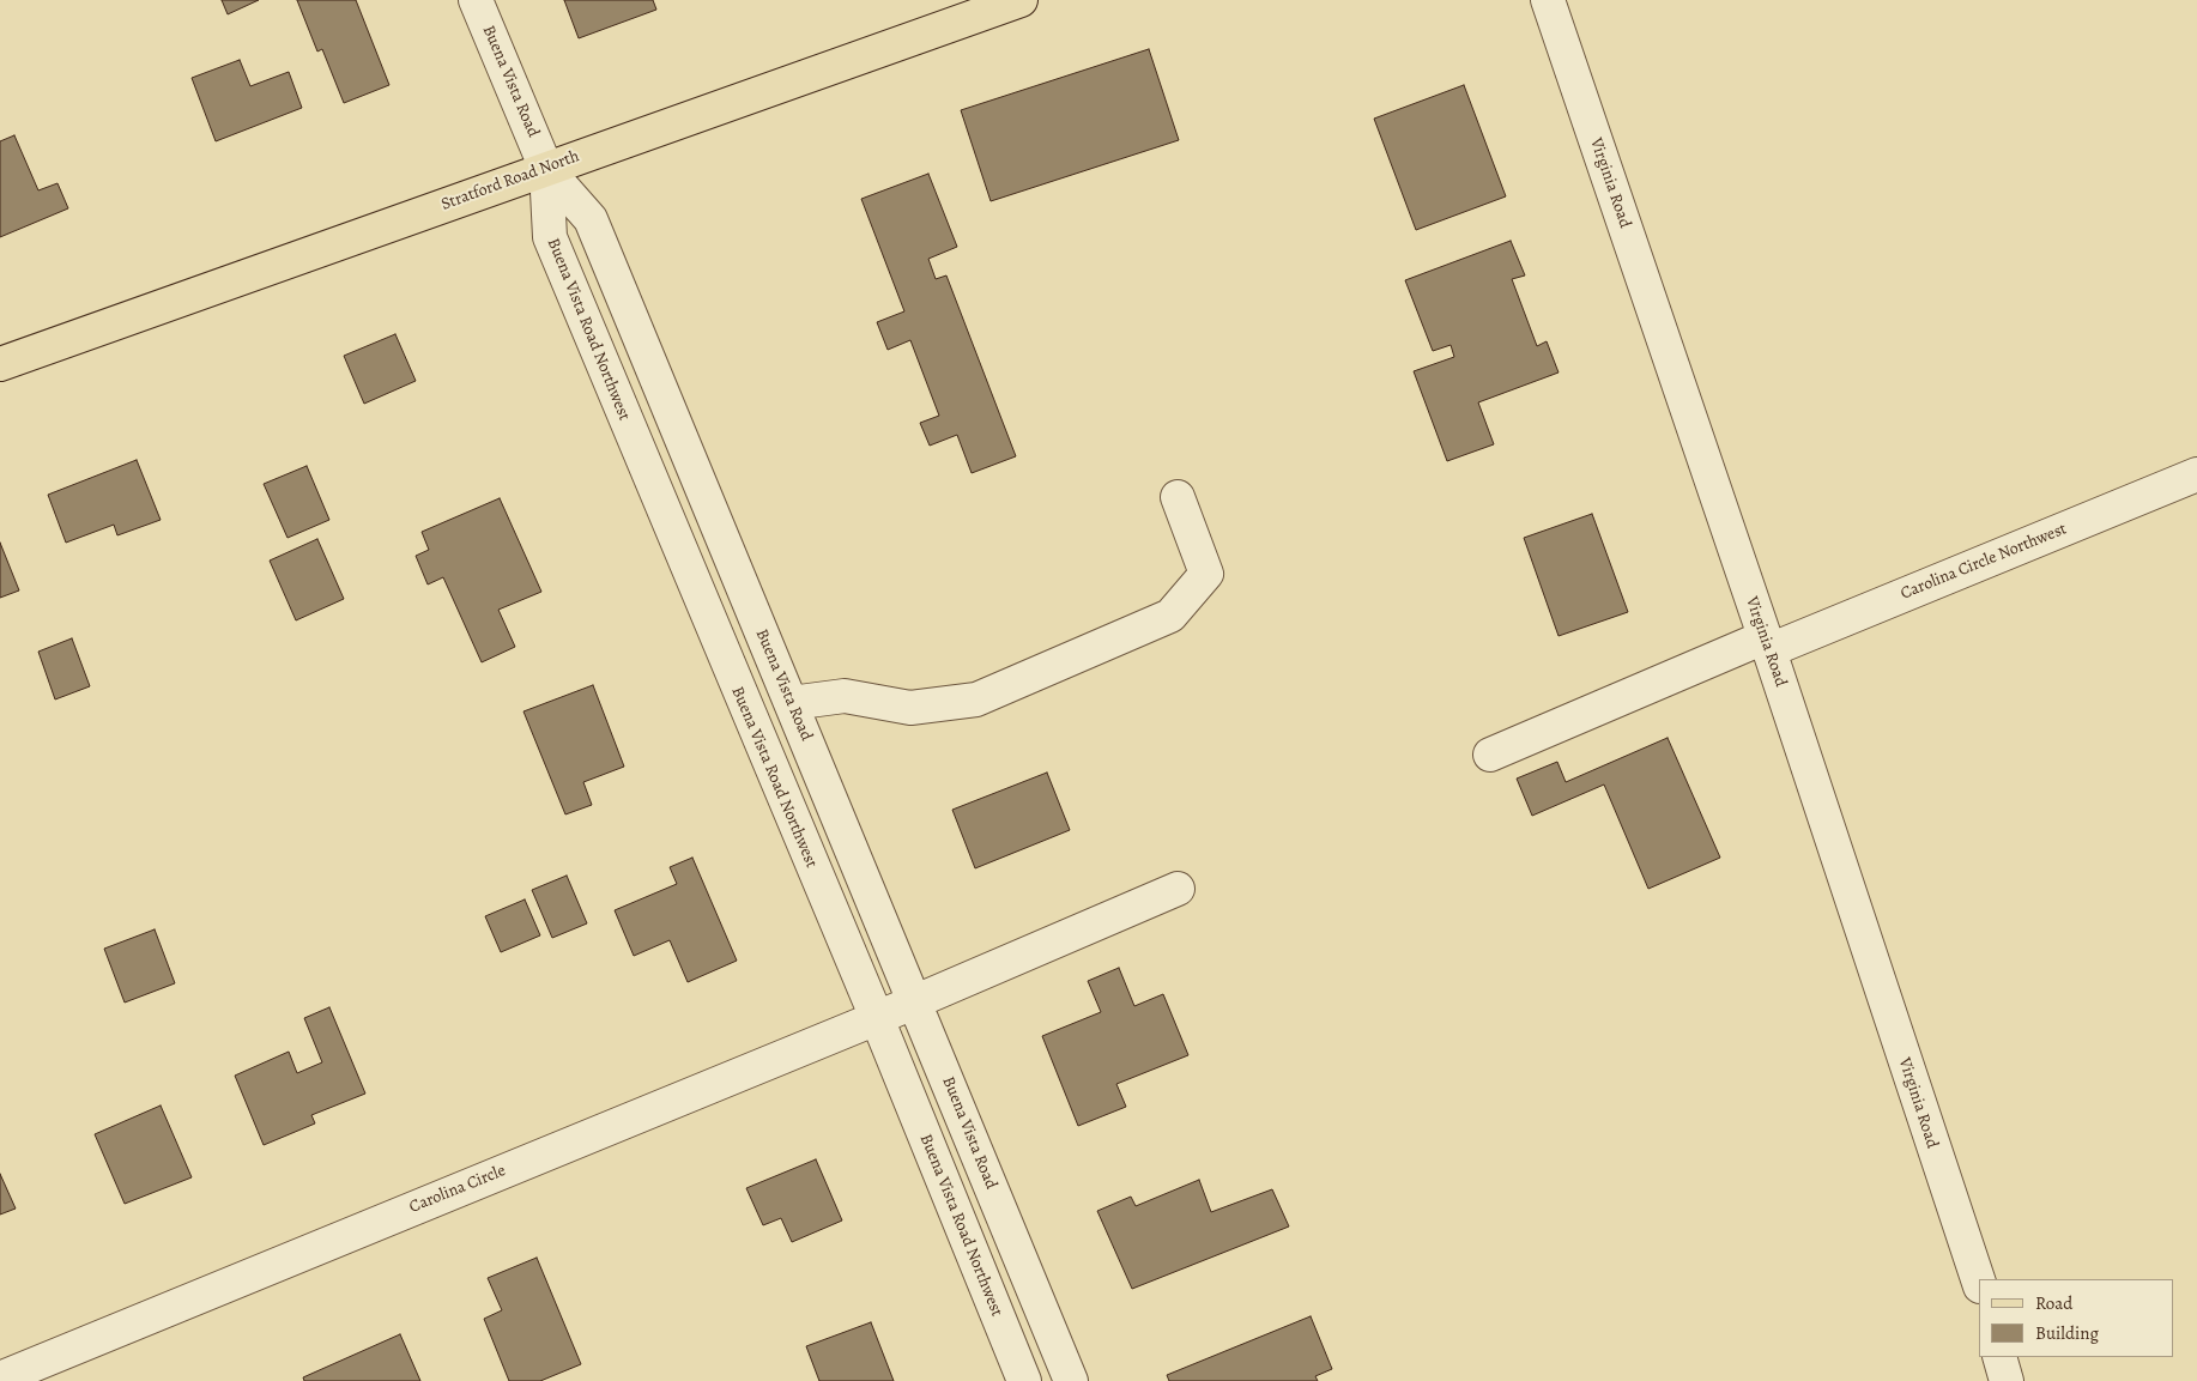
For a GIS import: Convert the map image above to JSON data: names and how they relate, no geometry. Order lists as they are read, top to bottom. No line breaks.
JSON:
{"streets":{"main road":["Stratford Road North"],"street":["Buena Vista Road","Virginia Road","Buena Vista Road Northwest","Carolina Circle Northwest","Carolina Circle"]},"crossings":[["Buena Vista Road","Stratford Road North"],["Buena Vista Road","Buena Vista Road Northwest"],["Buena Vista Road","Carolina Circle"],["Stratford Road North","Buena Vista Road Northwest"],["Virginia Road","Carolina Circle Northwest"],["Buena Vista Road Northwest","Carolina Circle"]],"legend":["Road","Building"]}
